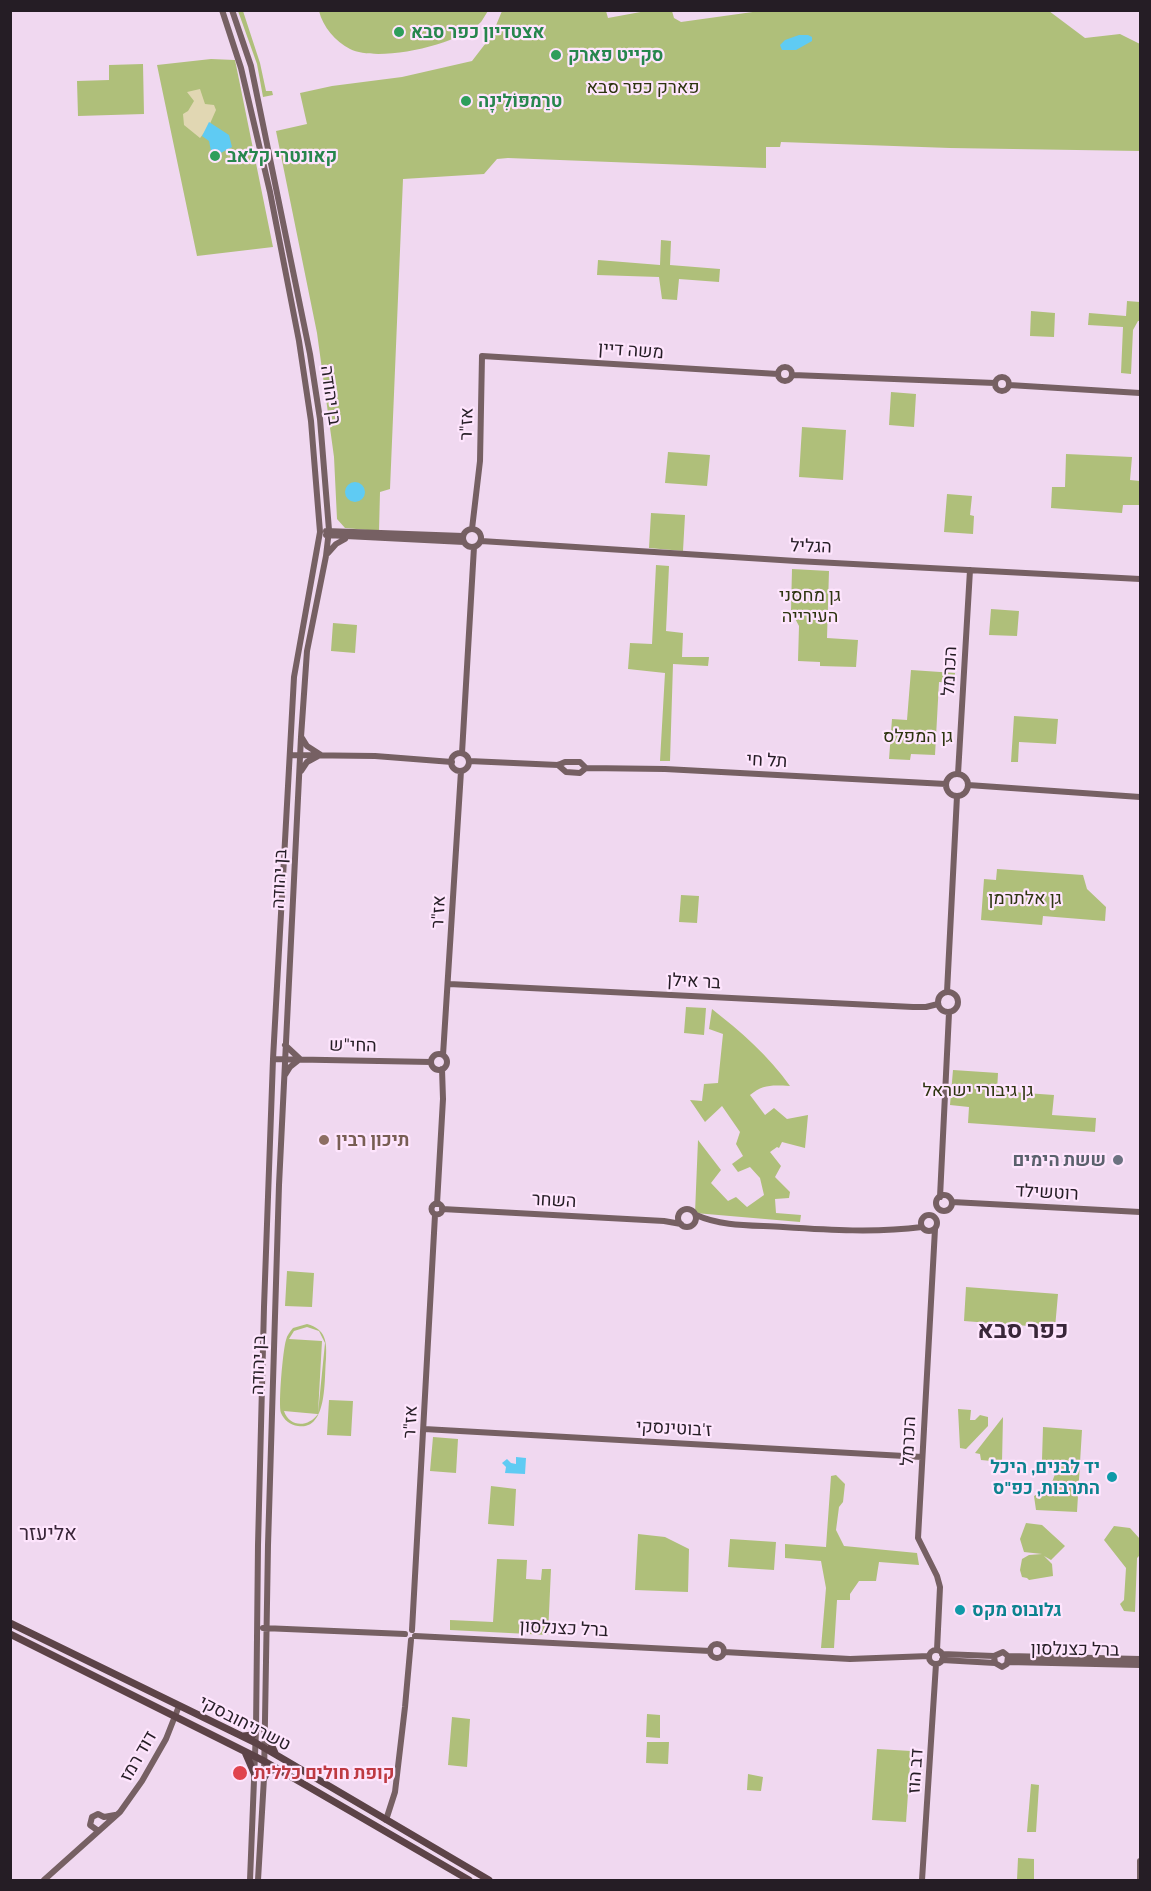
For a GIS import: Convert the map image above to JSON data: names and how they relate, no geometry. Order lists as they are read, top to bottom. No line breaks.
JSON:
{"streets":{"main road":["טשרניחובסקי"],"street":["משה דיין","בן יהודה","אז\"ר","הגליל","הכרמל","תל חי","בר אילן","החי\"ש","רוטשילד","השחר","ז'בוטינסקי","ברל כצנלסון","דוד רמז","דב הוז"]},"crossings":[["משה דיין","אז\"ר"],["בן יהודה","החי\"ש"],["בן יהודה","טשרניחובסקי"],["אז\"ר","הגליל"],["אז\"ר","תל חי"],["אז\"ר","בר אילן"],["אז\"ר","החי\"ש"],["אז\"ר","השחר"],["אז\"ר","ז'בוטינסקי"],["אז\"ר","ברל כצנלסון"],["אז\"ר","טשרניחובסקי"],["הגליל","הכרמל"],["הכרמל","תל חי"],["הכרמל","ז'בוטינסקי"],["הכרמל","דב הוז"],["טשרניחובסקי","דוד רמז"]],"districts":["כפר סבא","אליעזר"],"parks":["פארק כפר סבא","גן מחסני העירייה","גן המפלס","גן אלתרמן","גן גיבורי ישראל"],"places":["אצטדיון כפר סבא","סקייט פארק","טרַמפּוֹלִינָה","קאונטרי קלאב","תיכון רבין","ששת הימים","יד לבנים, היכל התרבות, כפ\"ס","גלובוס מקס","קופת חולים כללית"]}
